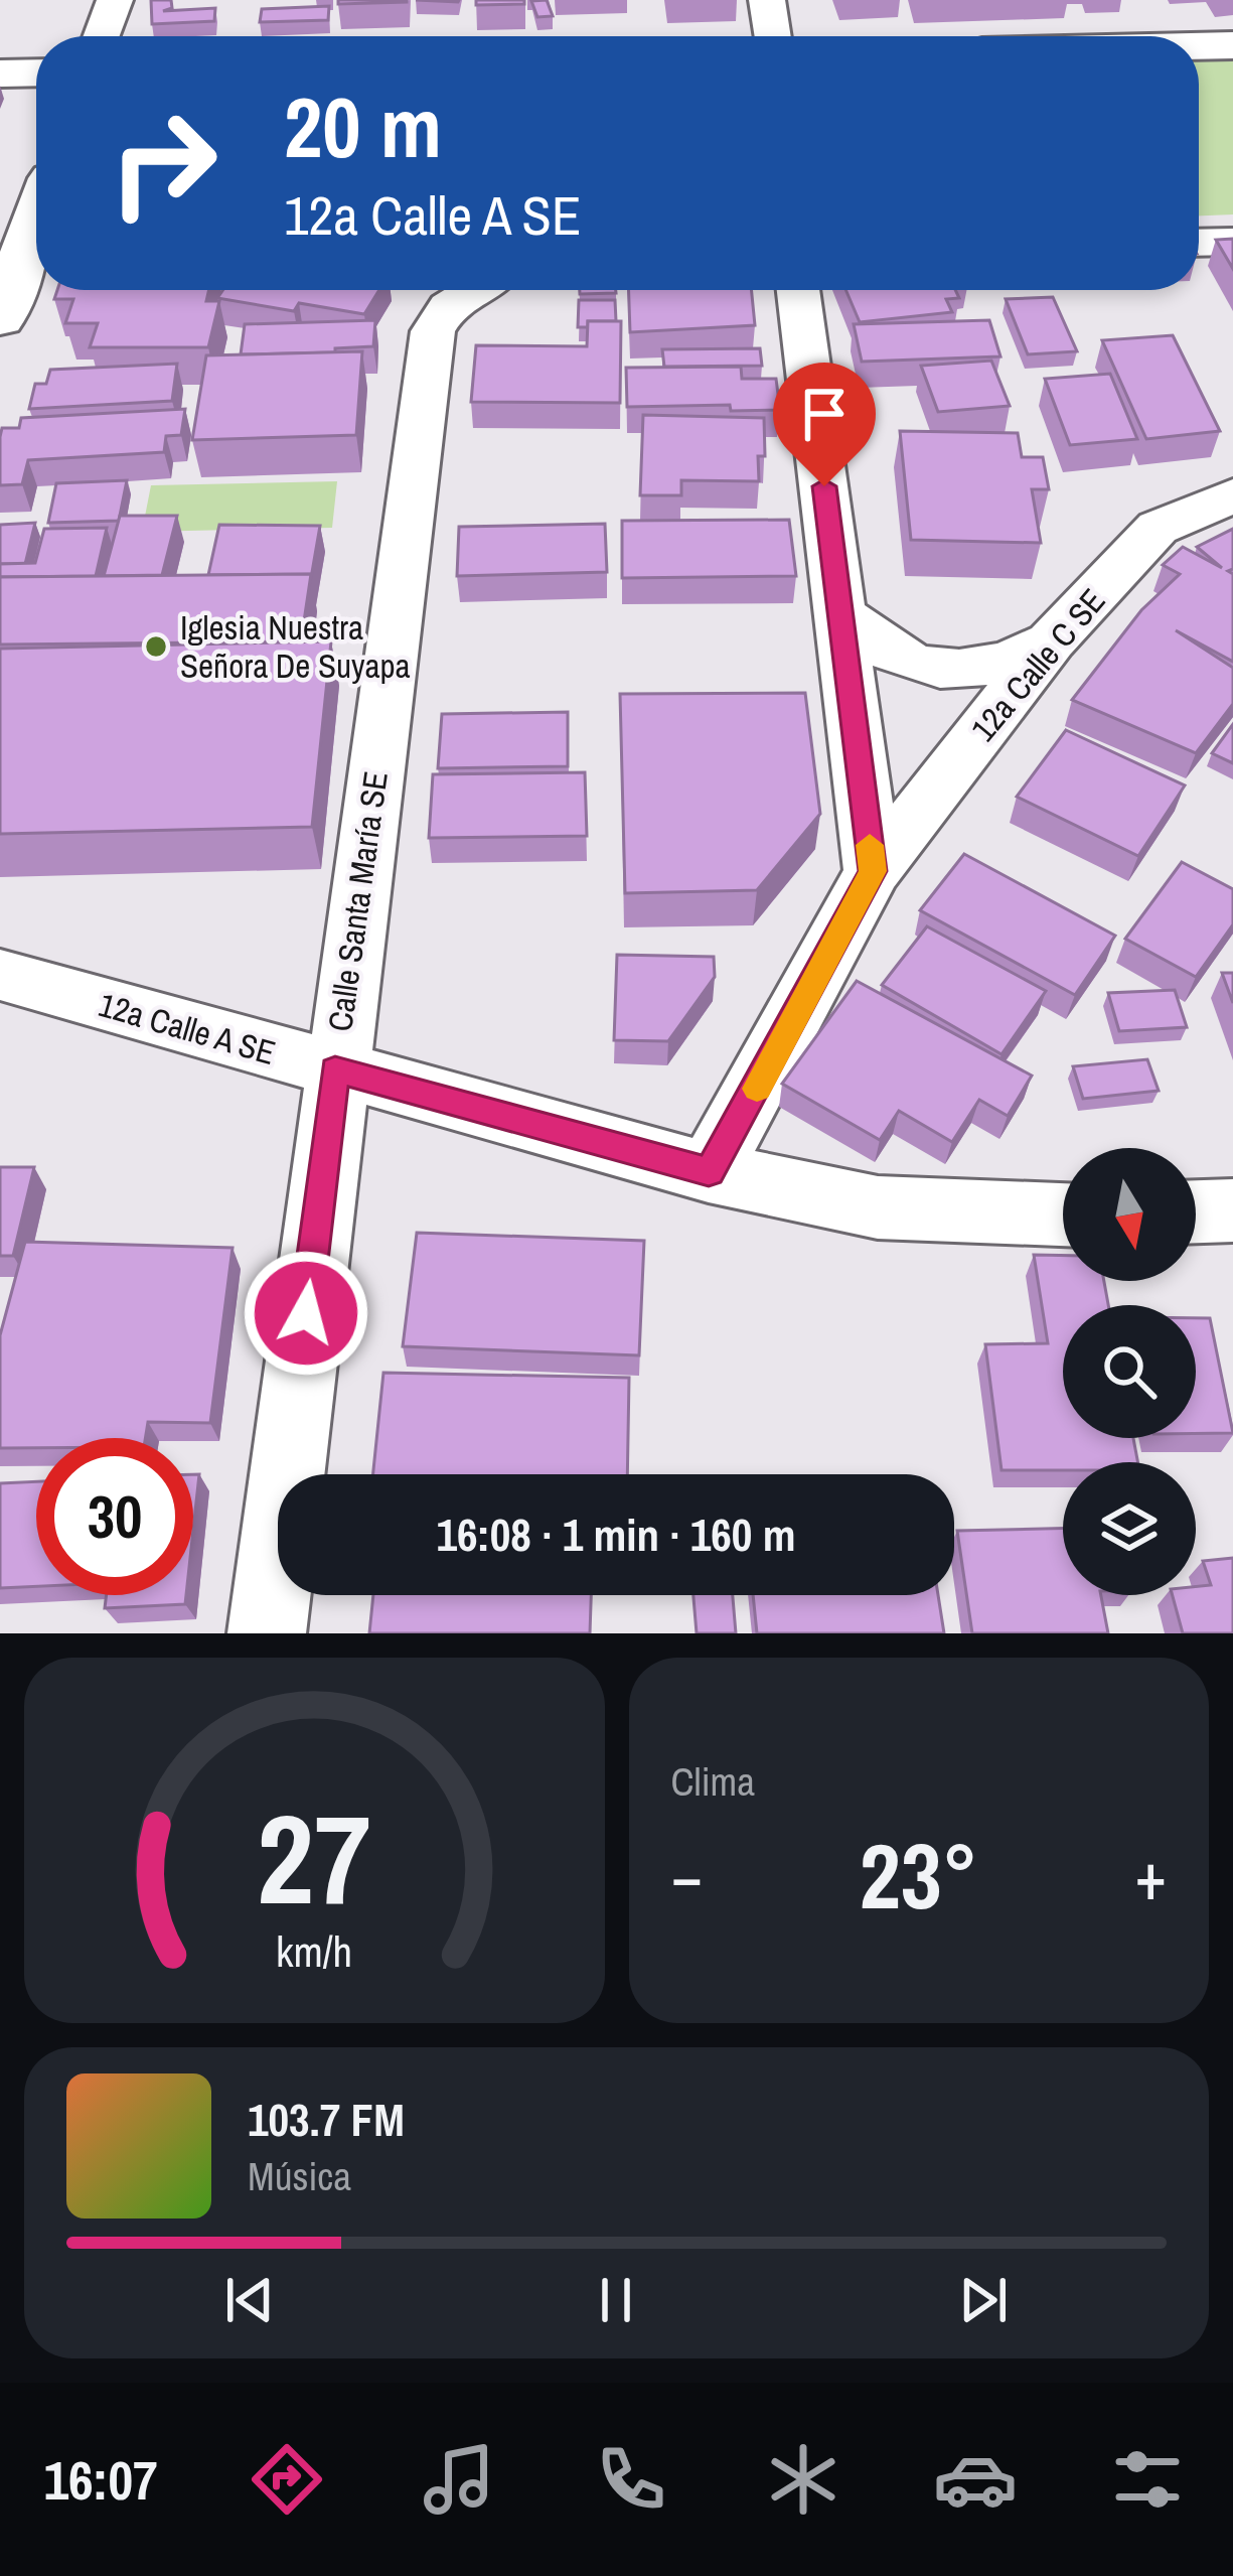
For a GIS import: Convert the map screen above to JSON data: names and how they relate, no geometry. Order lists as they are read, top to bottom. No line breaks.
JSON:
{"streets":{"street":["12a Calle C SE","Calle Santa María SE","12a Calle A SE"]},"crossings":[["12a Calle C SE","12a Calle A SE"],["Calle Santa María SE","12a Calle A SE"]],"places":["Iglesia Nuestra Señora De Suyapa"],"north":"bottom","page":{"turn":["20 m","12a Calle A SE"],"limit":"30","trip":"16:08 · 1 min · 160 m","tile":"Clima","heat":["−","23°","+"],"song":["103.7 FM","Música"],"tabs":"16:07","gauge":["27","km/h"]}}
